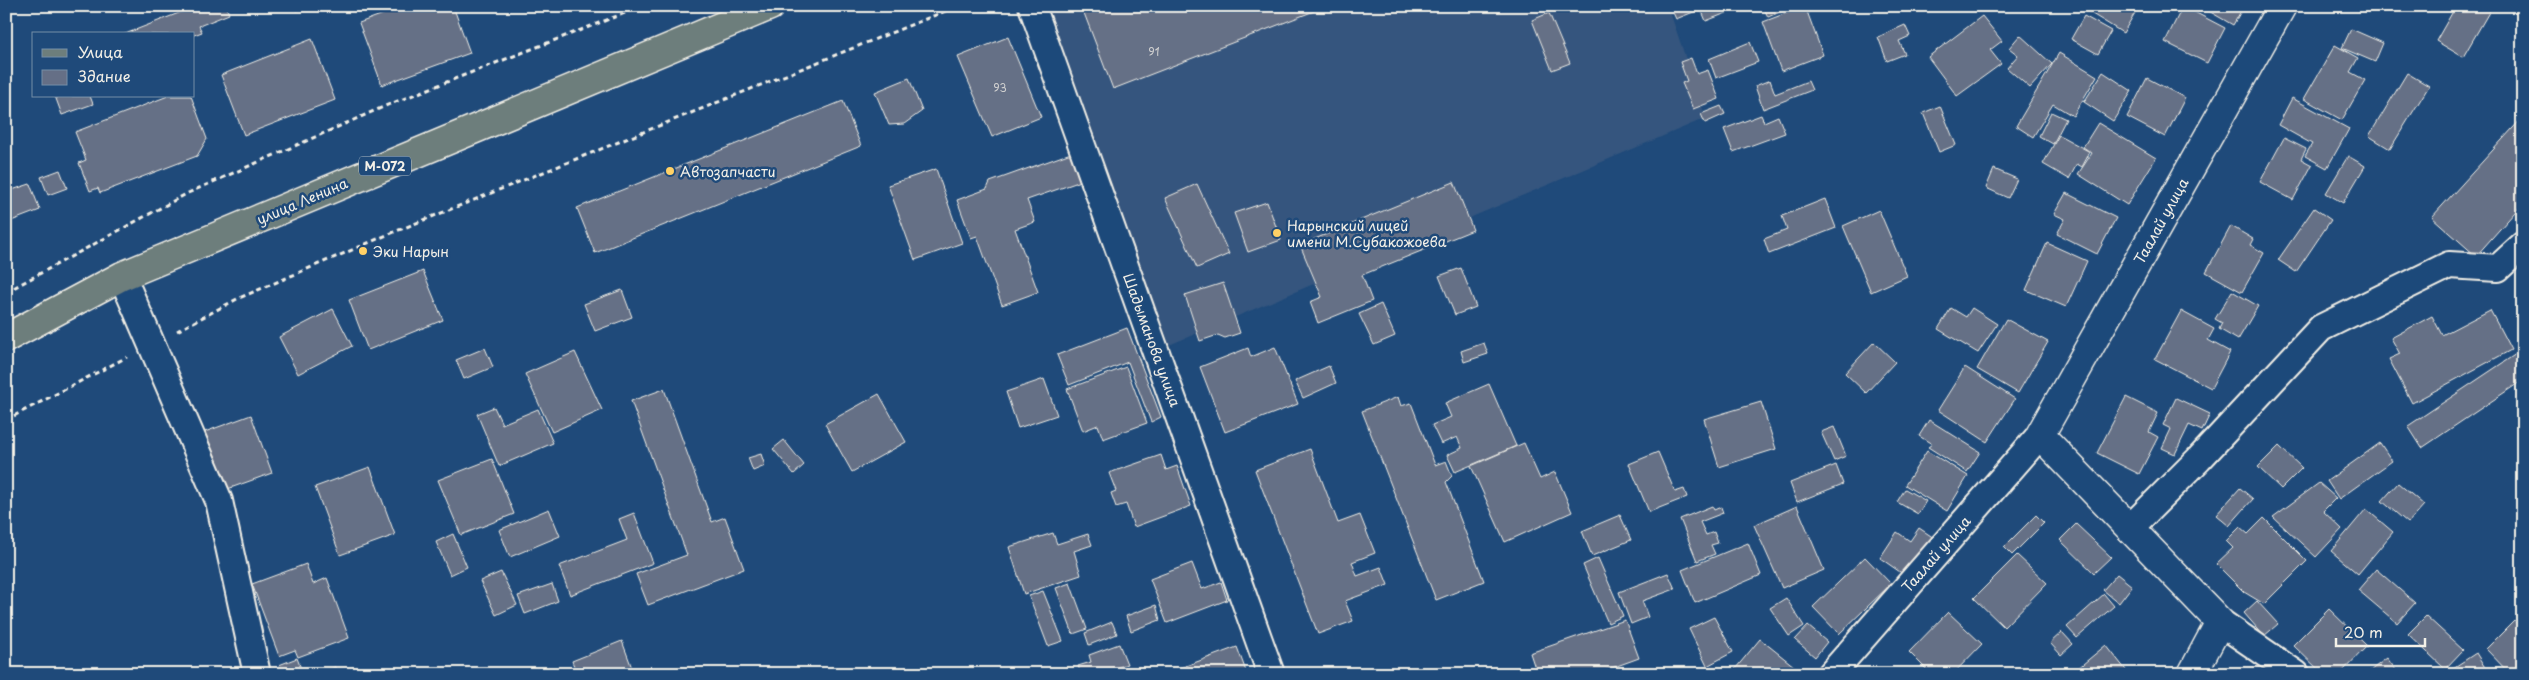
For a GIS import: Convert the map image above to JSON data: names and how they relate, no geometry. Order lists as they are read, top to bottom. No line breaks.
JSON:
{"streets":{"main road":["М-072","улица Ленина"],"street":["Таалай улица","Шадыманова улица"]},"places":["Автозапчасти","Нарынский лицей имени М.Субакожоева","Эки Нарын"],"house_numbers":["91","93"],"legend":["Улица","Здание"],"scale_bar":"20 m"}
